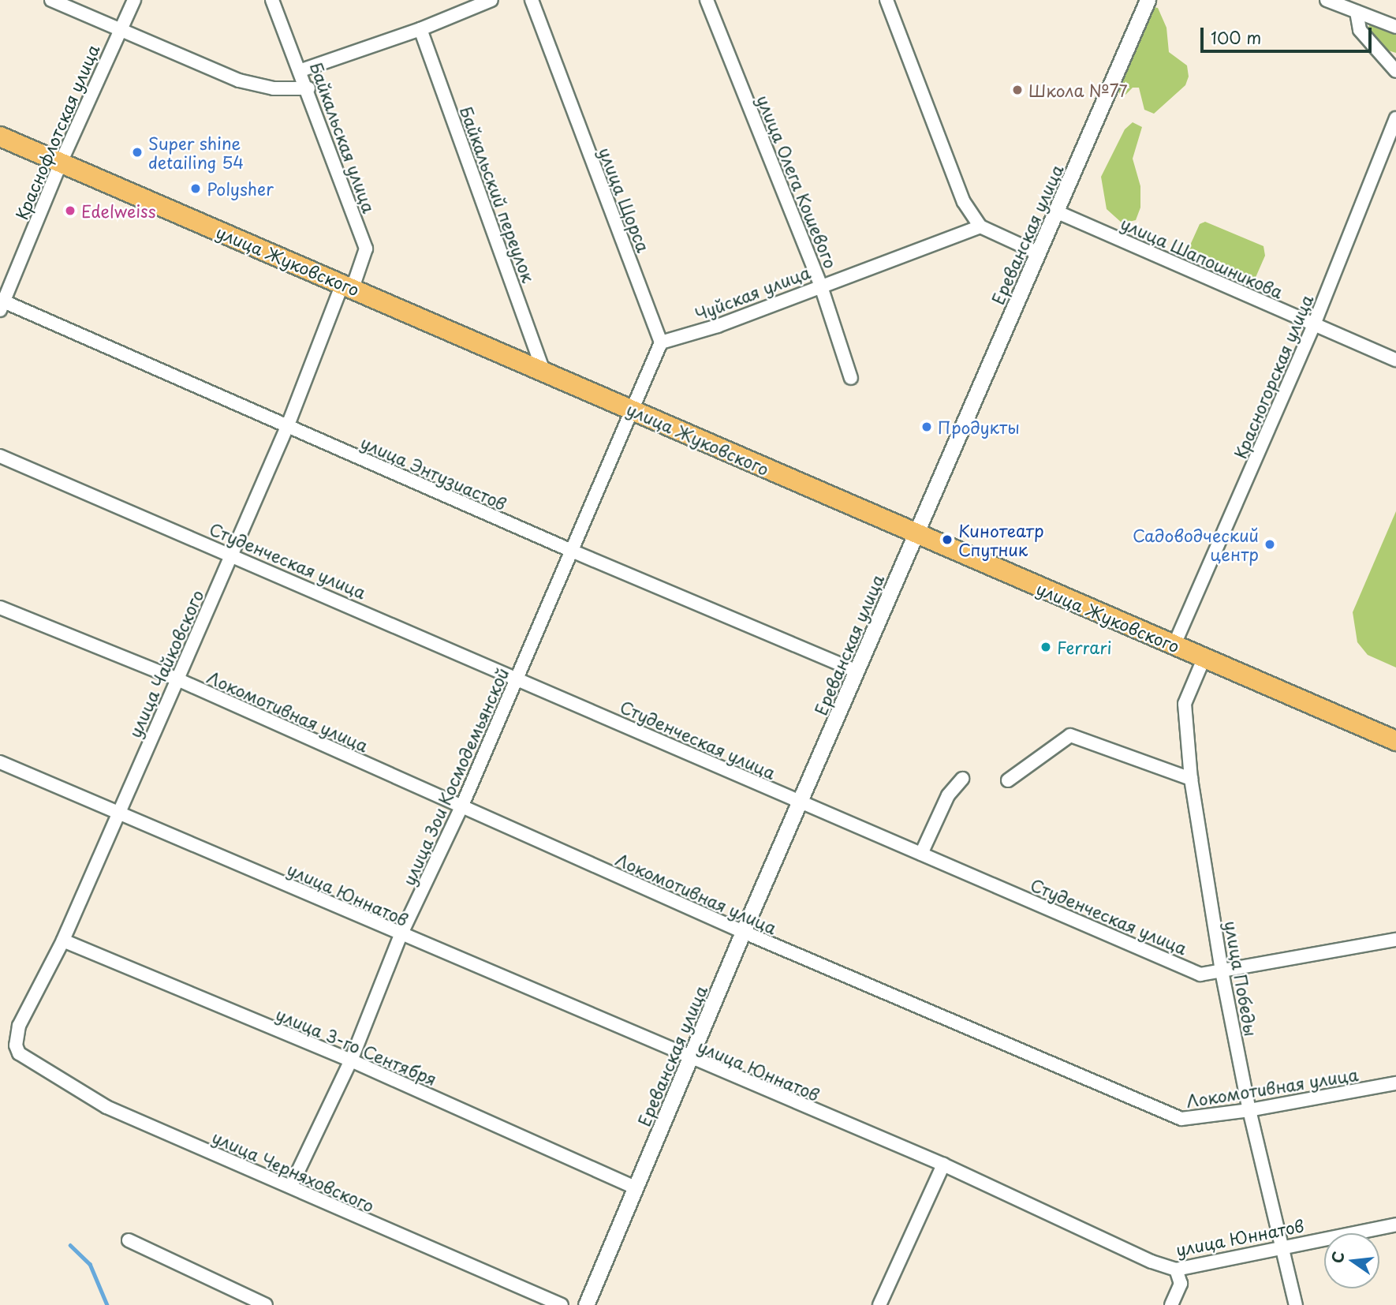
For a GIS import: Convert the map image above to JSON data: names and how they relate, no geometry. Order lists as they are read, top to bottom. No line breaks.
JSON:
{"streets":{"main road":["улица Жуковского"],"street":["Краснофлотская улица","Байкальская улица","улица Олега Кошевого","Байкальский переулок","улица Щорса","Ереванская улица","улица Шапошникова","Чуйская улица","Красногорская улица","улица Энтузиастов","Студенческая улица","улица Чайковского","Локомотивная улица","улица Зои Космодемьянской","улица Юннатов","улица Победы","улица 3-го Сентября","улица Черняховского"]},"crossings":[["Краснофлотская улица","улица Жуковского"],["Краснофлотская улица","улица Энтузиастов"],["Байкальская улица","улица Жуковского"],["Байкальская улица","улица Чайковского"],["улица Олега Кошевого","Чуйская улица"],["Байкальский переулок","улица Жуковского"],["улица Щорса","Чуйская улица"],["Ереванская улица","улица Шапошникова"],["Ереванская улица","улица Жуковского"],["Ереванская улица","улица Энтузиастов"],["Ереванская улица","Студенческая улица"],["Ереванская улица","Локомотивная улица"],["Ереванская улица","улица Юннатов"],["Ереванская улица","улица 3-го Сентября"],["улица Шапошникова","Красногорская улица"],["улица Жуковского","Красногорская улица"],["улица Жуковского","улица Чайковского"],["улица Жуковского","улица Зои Космодемьянской"],["улица Жуковского","улица Победы"],["улица Энтузиастов","улица Чайковского"],["улица Энтузиастов","улица Зои Космодемьянской"],["Студенческая улица","улица Чайковского"],["Студенческая улица","улица Зои Космодемьянской"],["Студенческая улица","улица Победы"],["улица Чайковского","Локомотивная улица"],["улица Чайковского","улица Юннатов"],["улица Чайковского","улица 3-го Сентября"],["улица Чайковского","улица Черняховского"],["Локомотивная улица","улица Зои Космодемьянской"],["Локомотивная улица","улица Победы"],["улица Зои Космодемьянской","улица Юннатов"],["улица Зои Космодемьянской","улица 3-го Сентября"],["улица Зои Космодемьянской","улица Черняховского"],["улица Юннатов","улица Победы"]],"places":["Школа №77","Super shine detailing 54","Polysher","Edelweiss","Продукты","Кинотеатр Спутник","Садоводческий центр","Ferrari"],"scale_bar":"100 m","north":"left"}
